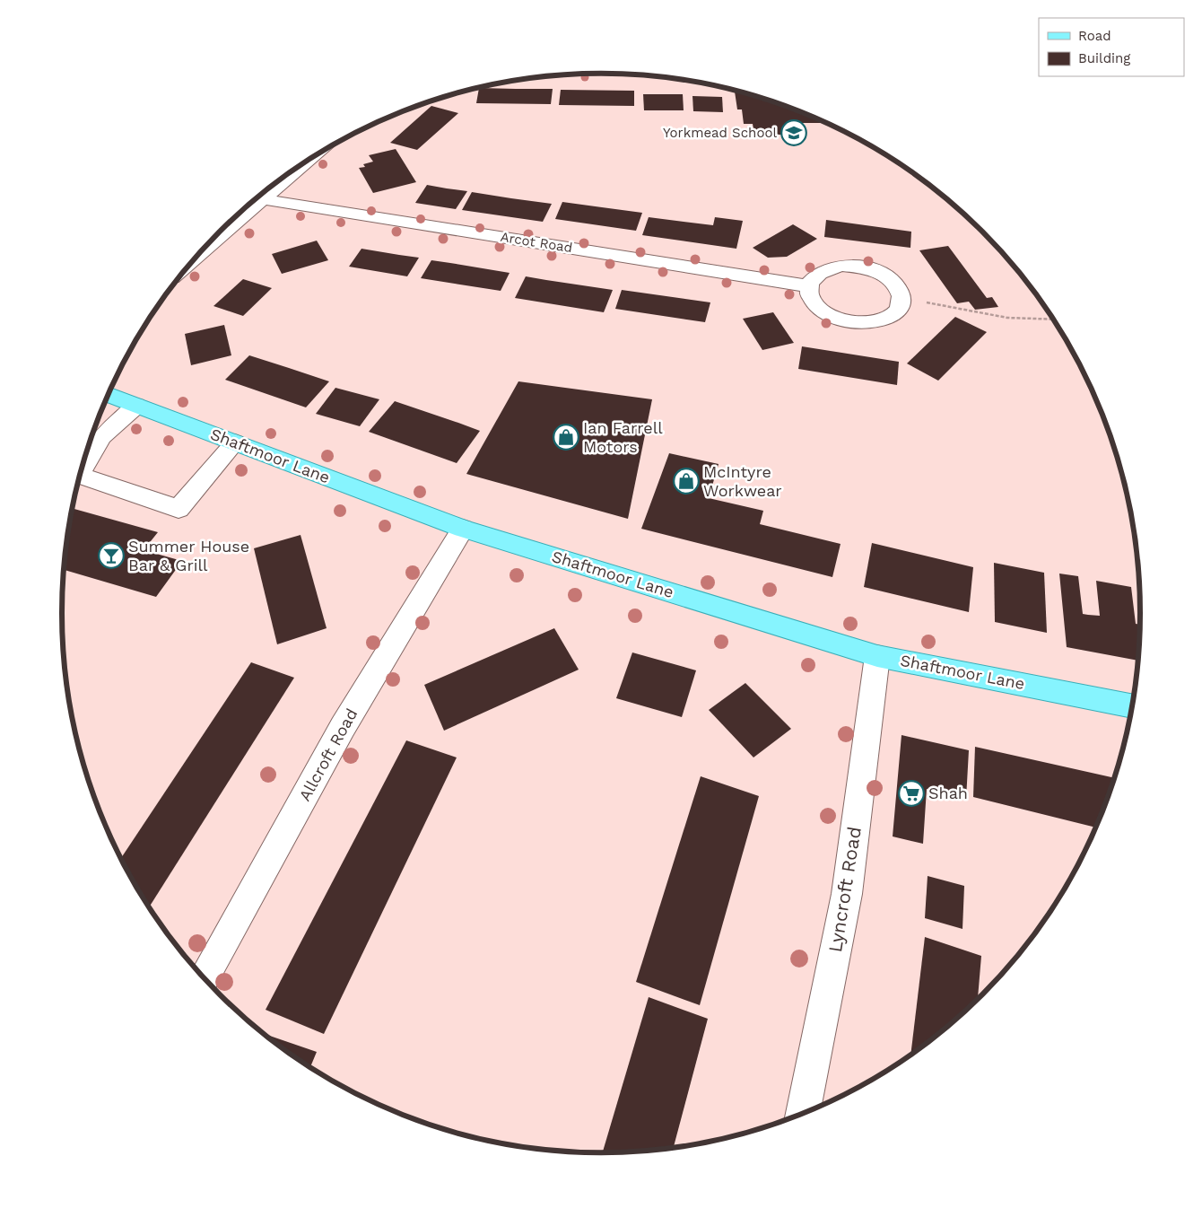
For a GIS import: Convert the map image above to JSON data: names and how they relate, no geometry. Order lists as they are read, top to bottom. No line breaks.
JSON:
{"streets":{"main road":["Shaftmoor Lane"],"street":["Arcot Road","Allcroft Road","Lyncroft Road"]},"crossings":[["Shaftmoor Lane","Allcroft Road"],["Shaftmoor Lane","Lyncroft Road"]],"places":{"school or university":["Yorkmead School"],"shop":["Ian Farrell Motors","McIntyre Workwear"],"bar":["Summer House Bar & Grill"],"supermarket":["Shah"]},"legend":["Road","Building"]}
